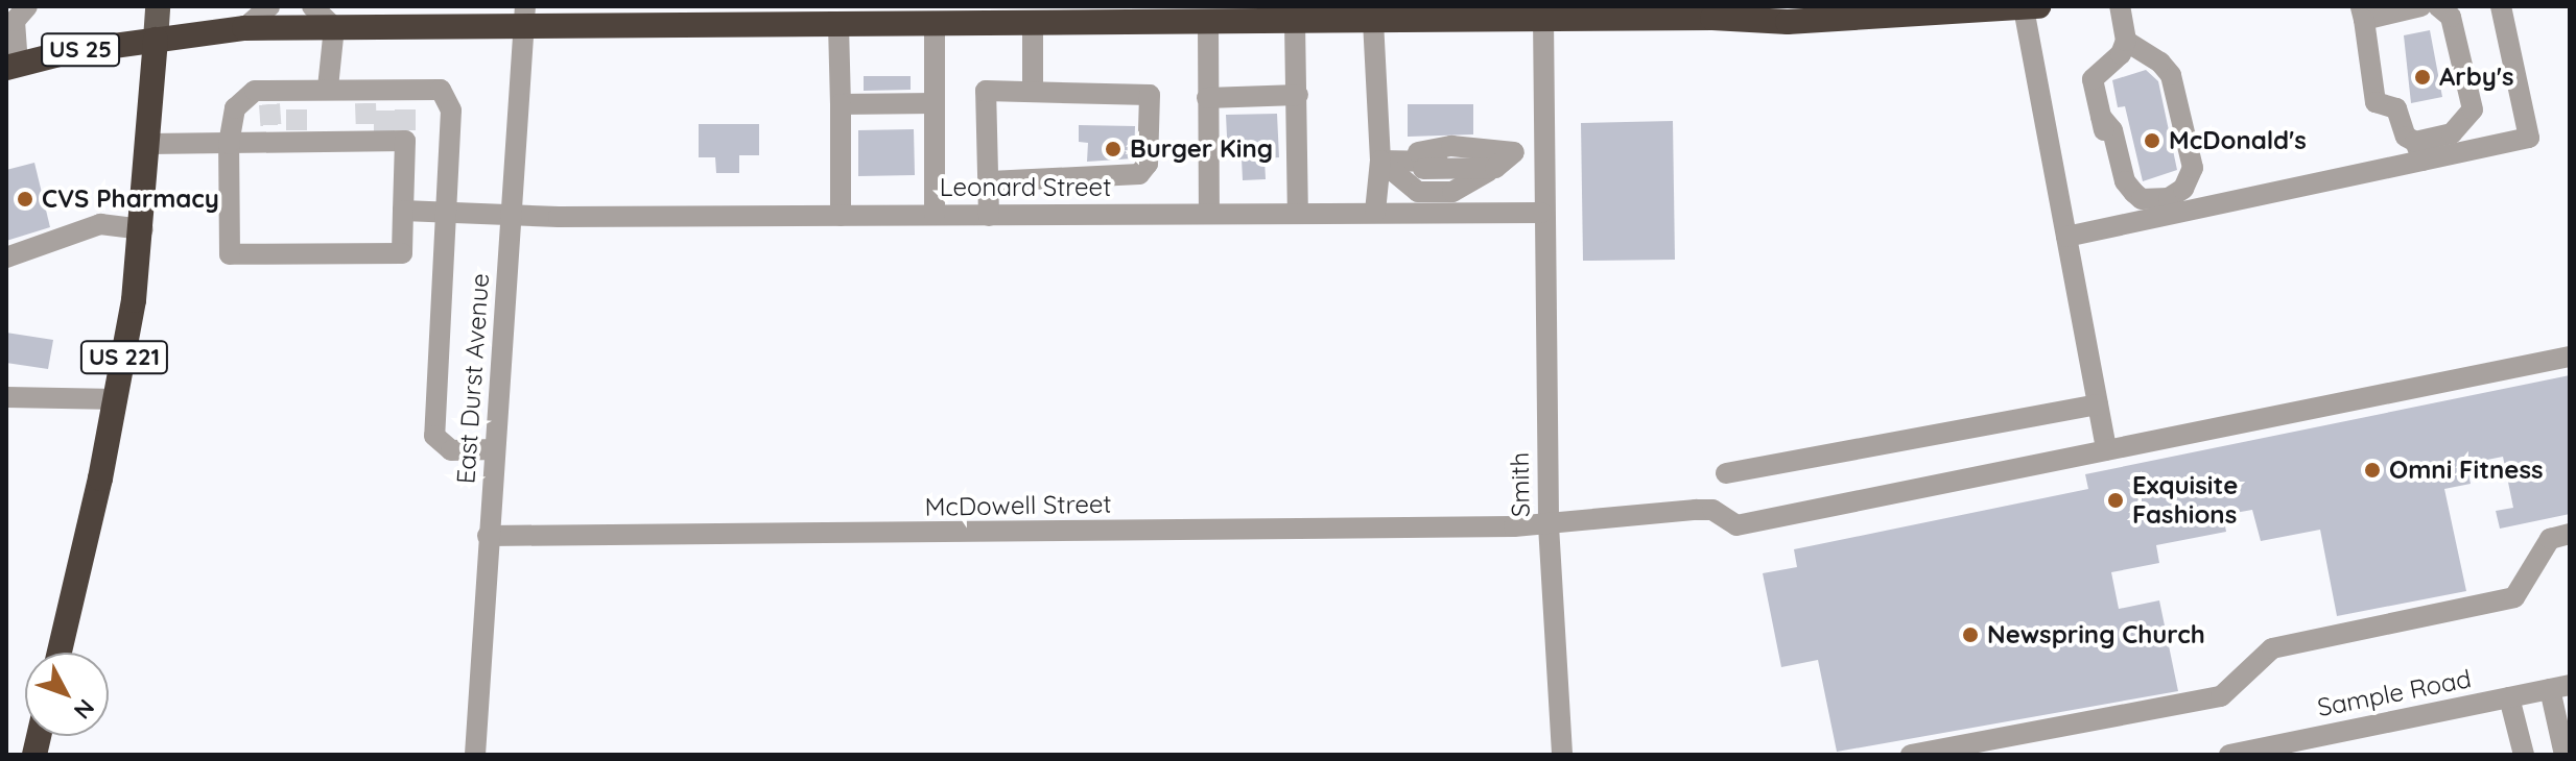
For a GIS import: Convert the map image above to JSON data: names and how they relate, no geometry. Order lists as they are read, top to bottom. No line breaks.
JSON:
{"streets":{"highway":["US 25","US 221"],"street":["Leonard Street","East Durst Avenue","Smith","McDowell Street","Sample Road"]},"crossings":[["US 25","US 221"],["US 25","East Durst Avenue"],["US 25","Smith"],["Leonard Street","East Durst Avenue"],["Leonard Street","Smith"],["East Durst Avenue","McDowell Street"],["Smith","McDowell Street"]],"places":["Arby's","McDonald's","Burger King","CVS Pharmacy","Omni Fitness","Exquisite Fashions","Newspring Church"],"north":"bottom right"}
